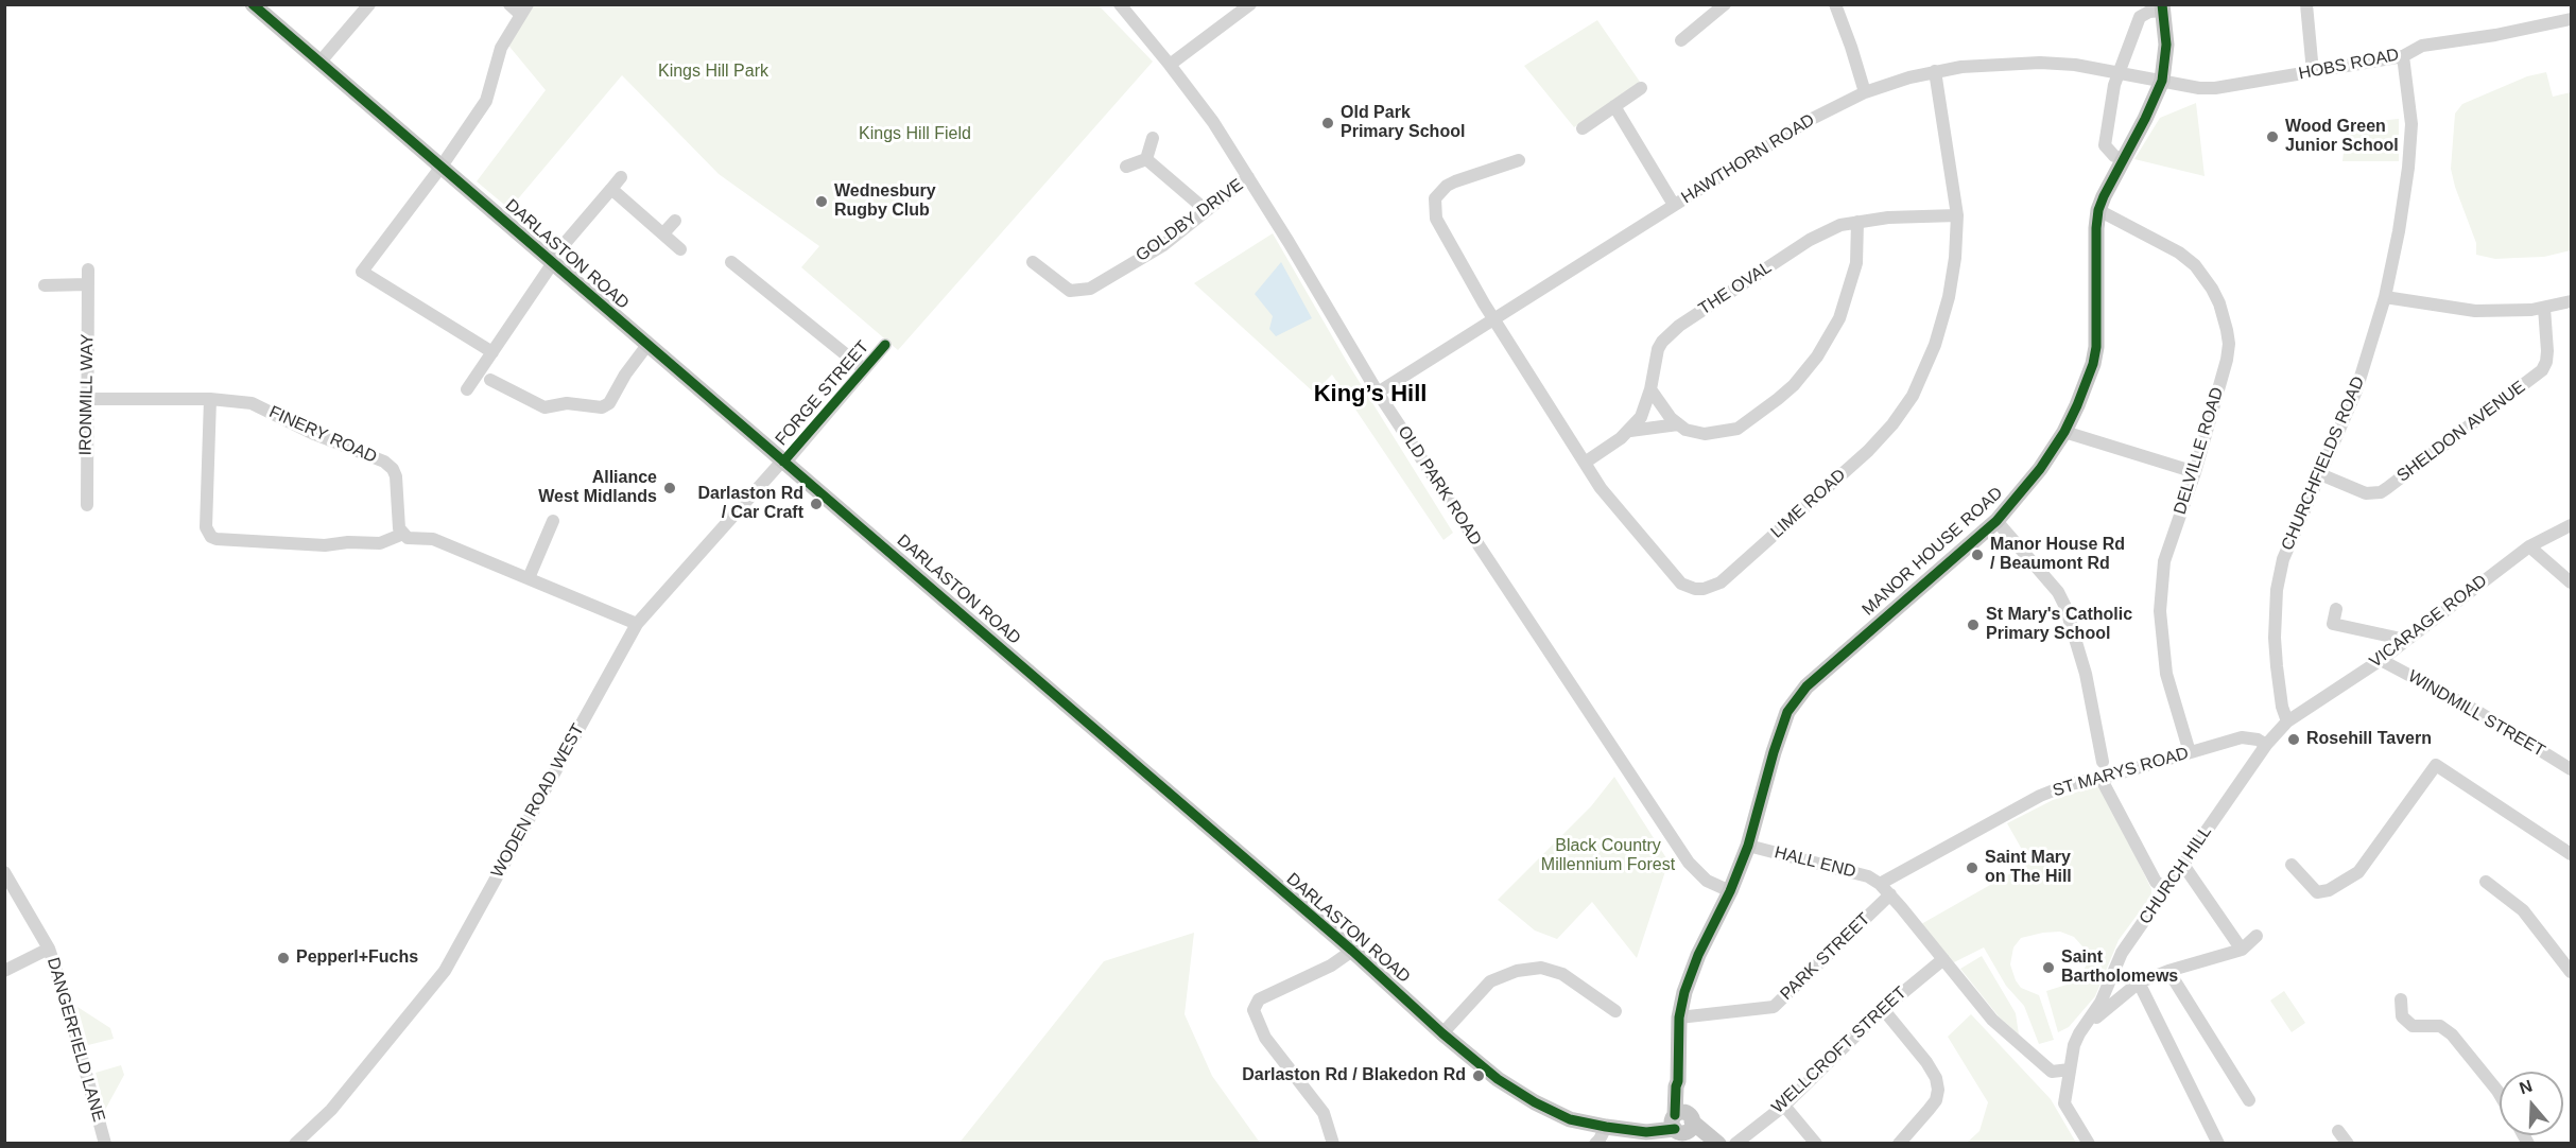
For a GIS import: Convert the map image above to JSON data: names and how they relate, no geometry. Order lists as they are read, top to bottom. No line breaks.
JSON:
{"streets":{"main road":["DARLASTON ROAD","MANOR HOUSE ROAD"],"street":["HOBS ROAD","HAWTHORN ROAD","GOLDBY DRIVE","THE OVAL","FORGE STREET","IRONMILL WAY","SHELDON AVENUE","FINERY ROAD","DELVILLE ROAD","CHURCHFIELDS ROAD","OLD PARK ROAD","LIME ROAD","VICARAGE ROAD","WINDMILL STREET","ST MARYS ROAD","WODEN ROAD WEST","HALL END","CHURCH HILL","PARK STREET","DANGERFIELD LANE","WELLCROFT STREET"]},"crossings":[["HOBS ROAD","HAWTHORN ROAD"],["HOBS ROAD","CHURCHFIELDS ROAD"],["HOBS ROAD","MANOR HOUSE ROAD"],["HAWTHORN ROAD","OLD PARK ROAD"],["HAWTHORN ROAD","LIME ROAD"],["HAWTHORN ROAD","MANOR HOUSE ROAD"],["GOLDBY DRIVE","OLD PARK ROAD"],["DARLASTON ROAD","FORGE STREET"],["DARLASTON ROAD","MANOR HOUSE ROAD"],["DARLASTON ROAD","WODEN ROAD WEST"],["THE OVAL","LIME ROAD"],["FORGE STREET","WODEN ROAD WEST"],["IRONMILL WAY","FINERY ROAD"],["SHELDON AVENUE","CHURCHFIELDS ROAD"],["DELVILLE ROAD","MANOR HOUSE ROAD"],["DELVILLE ROAD","ST MARYS ROAD"],["CHURCHFIELDS ROAD","VICARAGE ROAD"],["CHURCHFIELDS ROAD","CHURCH HILL"],["OLD PARK ROAD","MANOR HOUSE ROAD"],["MANOR HOUSE ROAD","HALL END"],["MANOR HOUSE ROAD","PARK STREET"],["VICARAGE ROAD","WINDMILL STREET"],["VICARAGE ROAD","CHURCH HILL"],["ST MARYS ROAD","HALL END"],["ST MARYS ROAD","CHURCH HILL"],["HALL END","CHURCH HILL"],["HALL END","PARK STREET"],["HALL END","WELLCROFT STREET"]],"districts":["King’s Hill"],"parks":["Kings Hill Park","Kings Hill Field","Black Country Millennium Forest"],"places":["Old Park Primary School","Wood Green Junior School","Wednesbury Rugby Club","Alliance West Midlands","Darlaston Rd / Car Craft","Manor House Rd / Beaumont Rd","St Mary's Catholic Primary School","Rosehill Tavern","Saint Mary on The Hill","Pepperl+Fuchs","Saint Bartholomews","Darlaston Rd / Blakedon Rd"],"north":"top"}
